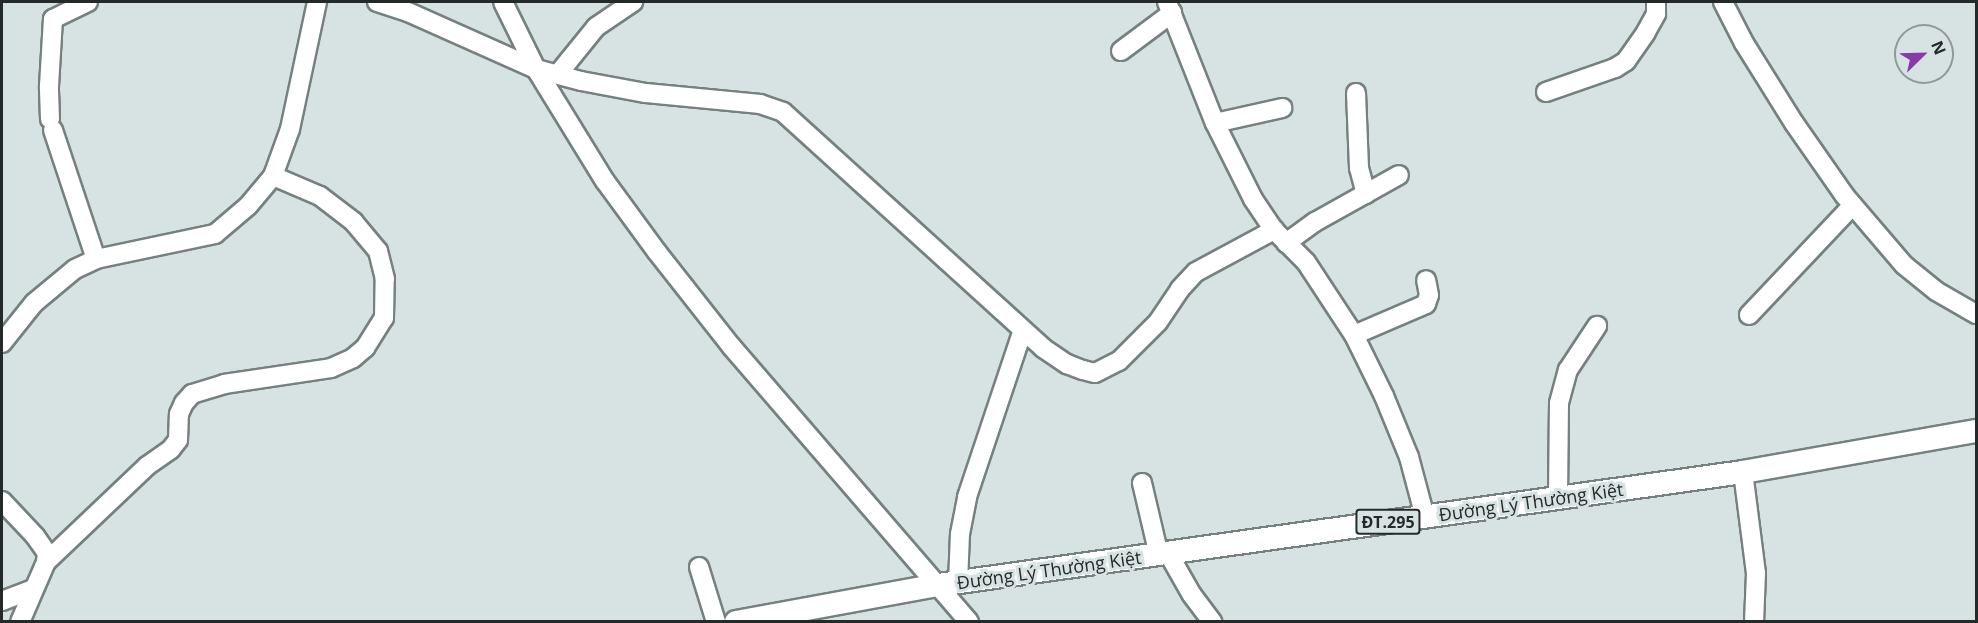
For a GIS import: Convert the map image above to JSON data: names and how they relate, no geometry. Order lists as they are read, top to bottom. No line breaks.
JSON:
{"streets":{"main road":["Đường Lý Thường Kiệt","ĐT.295"]},"north":"top right"}
